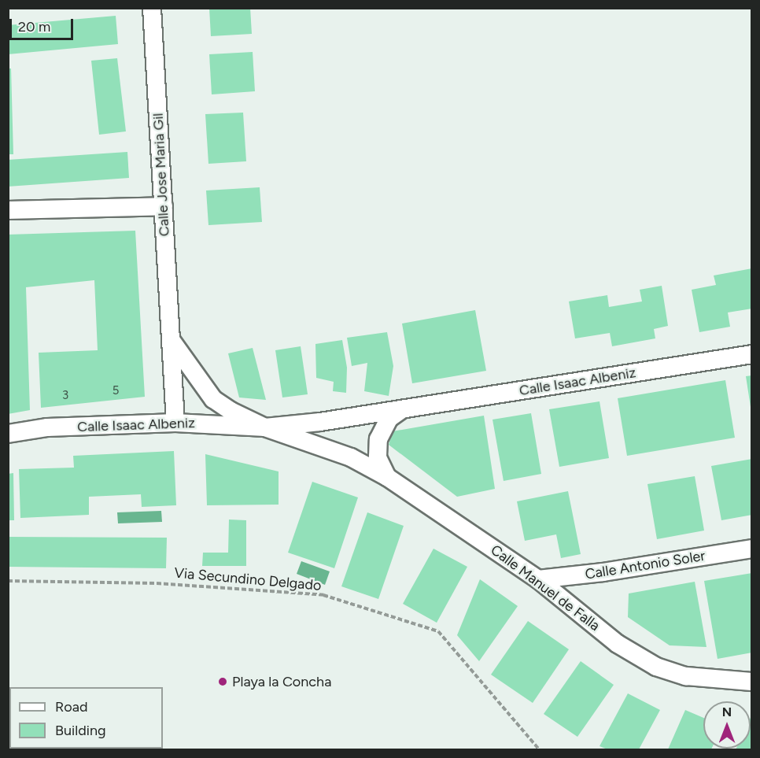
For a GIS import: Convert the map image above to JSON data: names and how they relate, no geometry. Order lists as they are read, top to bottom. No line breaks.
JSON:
{"streets":{"street":["Calle Jose Maria Gil","Calle Isaac Albeniz","Calle Antonio Soler","Calle Manuel de Falla"],"path":["Via Secundino Delgado"]},"crossings":[["Calle Jose Maria Gil","Calle Isaac Albeniz"],["Calle Isaac Albeniz","Calle Manuel de Falla"],["Calle Antonio Soler","Calle Manuel de Falla"]],"places":["Playa la Concha"],"house_numbers":["5","3"],"legend":["Road","Building"],"scale_bar":"20 m","north":"top"}
